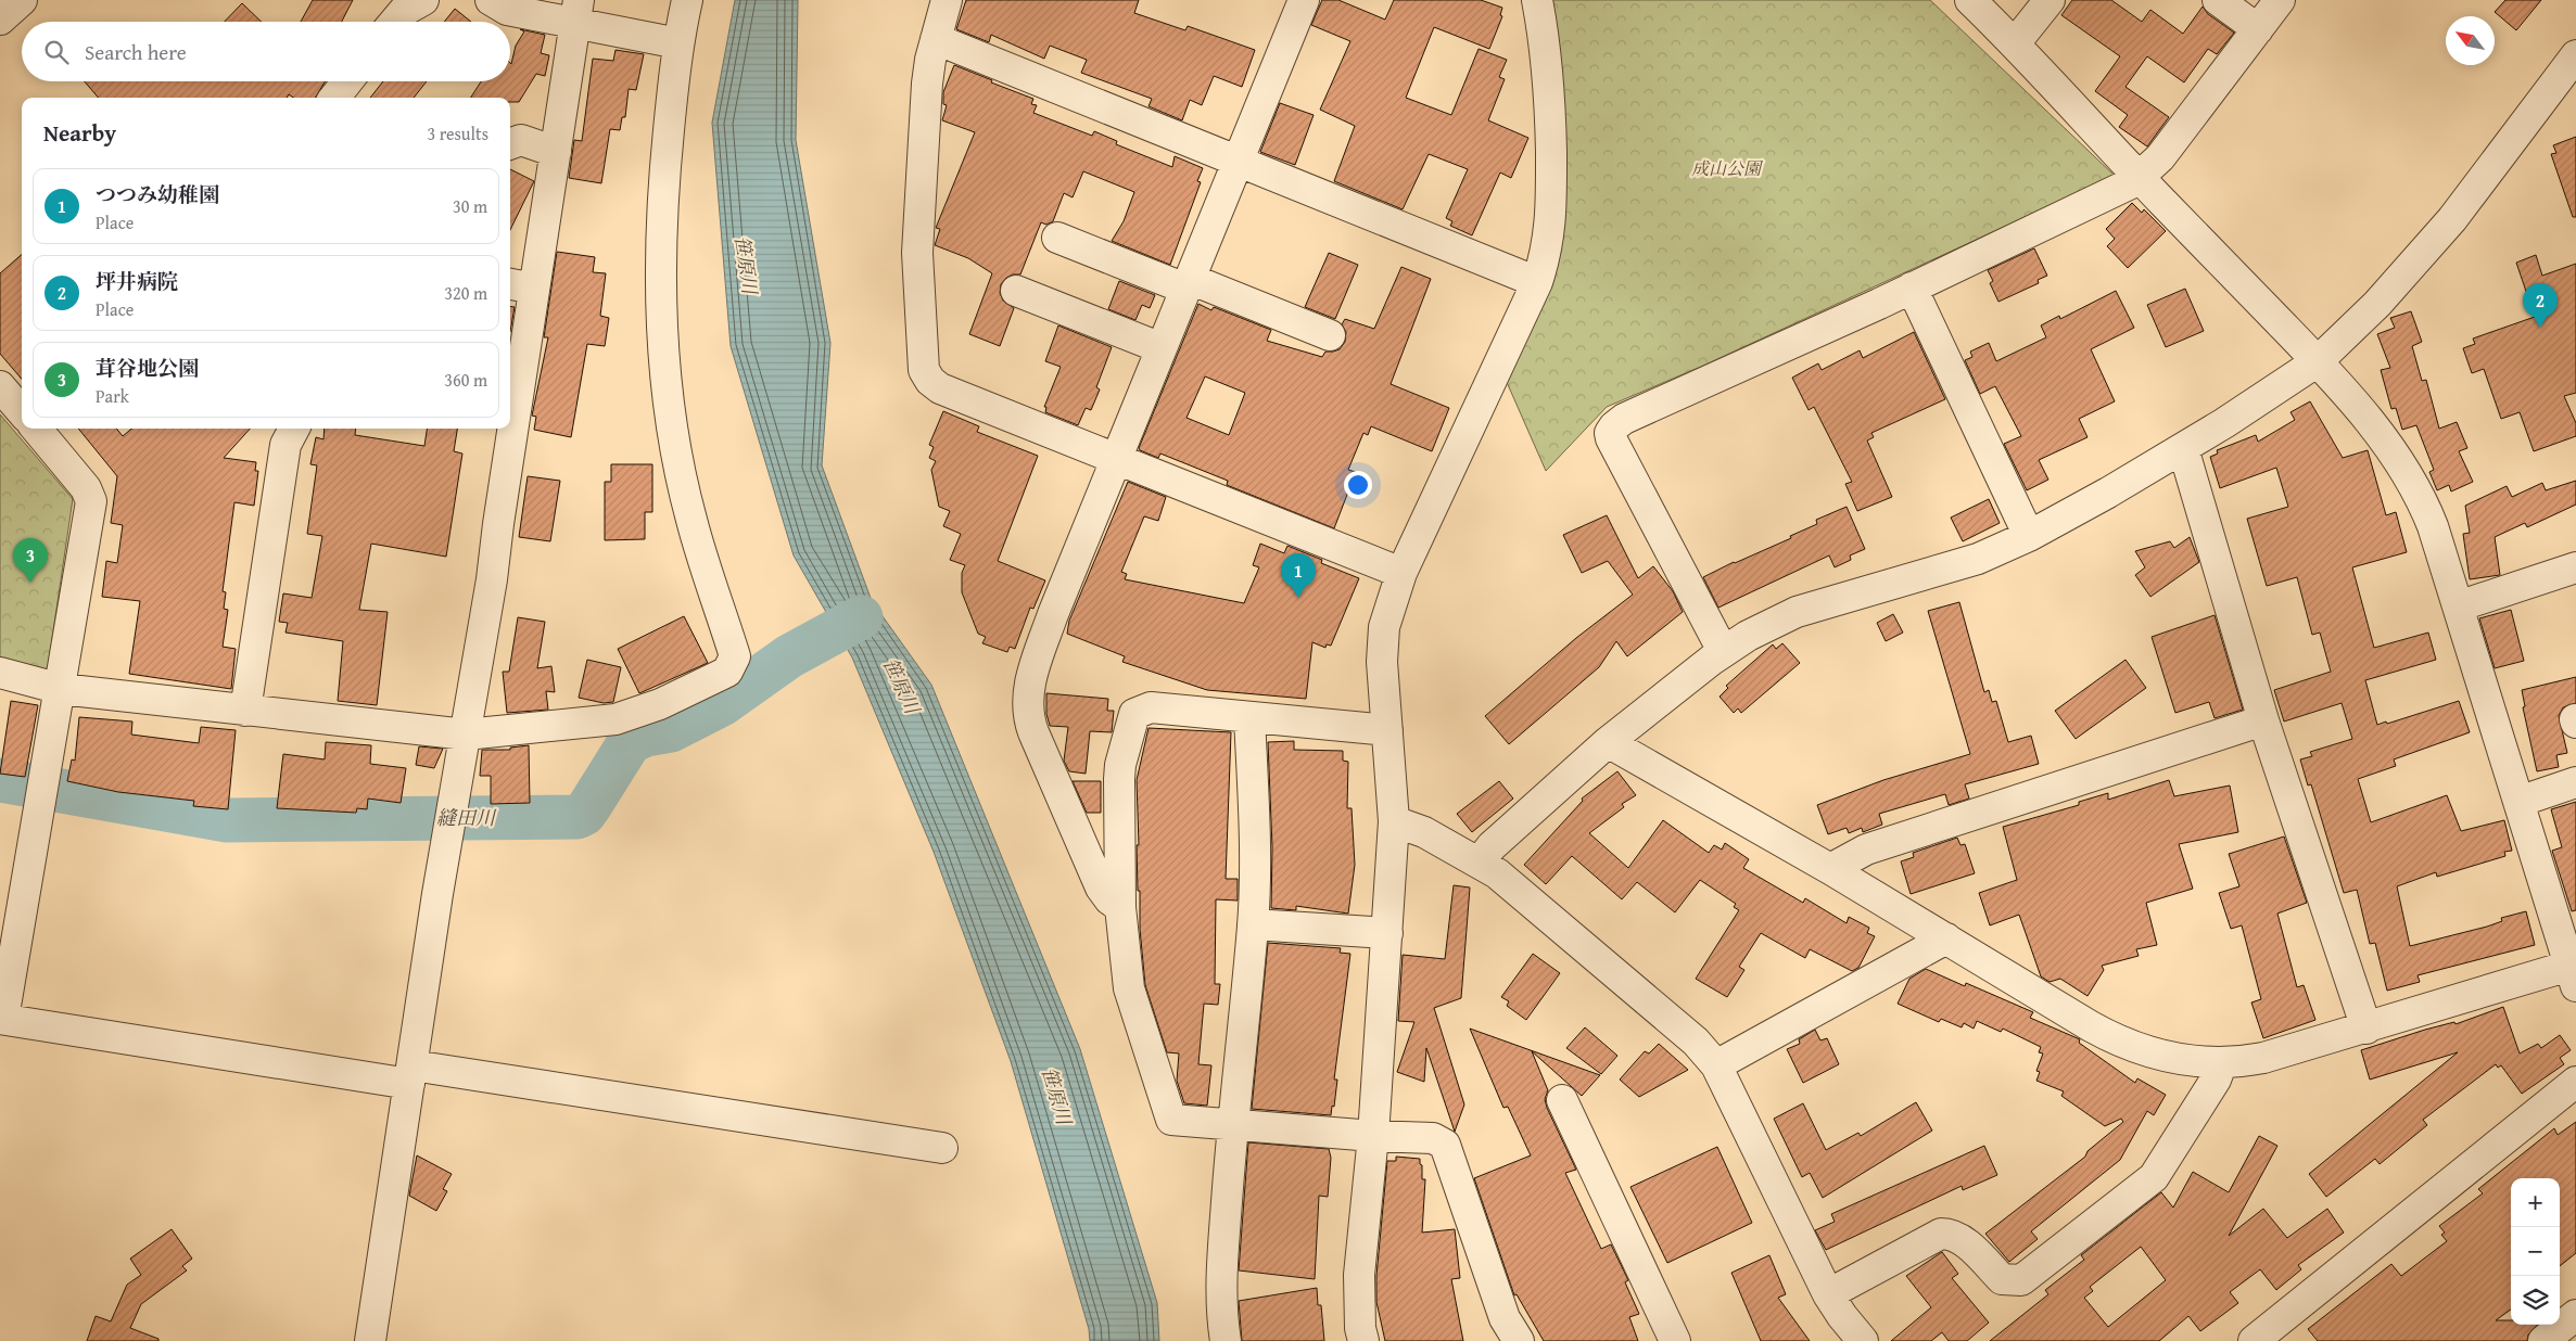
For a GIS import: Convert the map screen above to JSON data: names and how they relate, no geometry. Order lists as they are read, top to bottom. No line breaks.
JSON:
{"water":["笹原川","縫田川"],"parks":["成山公園"],"north":"top left","page":{"search":"Search here","heading":["Nearby","3 results"],"list":[{"mark":"1","name":"つつみ幼稚園","note":"Place","value":"30 m"},{"mark":"2","name":"坪井病院","note":"Place","value":"320 m"},{"mark":"3","name":"茸谷地公園","note":"Park","value":"360 m"}],"pins":["2","3","1"],"map_buttons":["+","−"]}}
